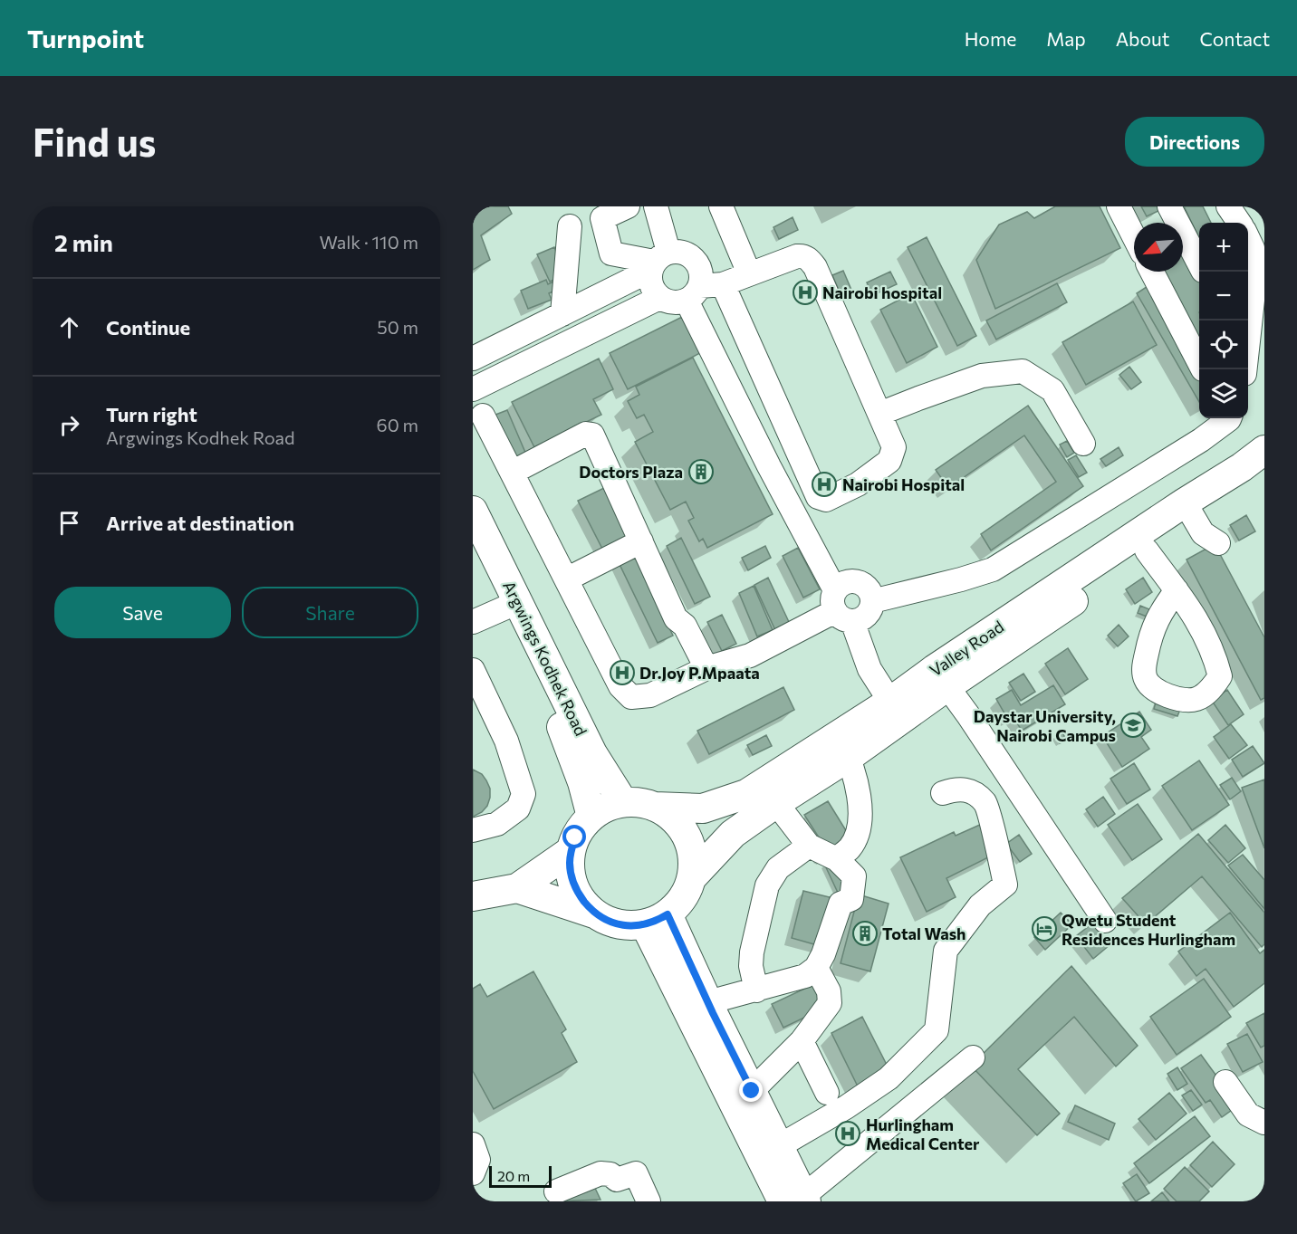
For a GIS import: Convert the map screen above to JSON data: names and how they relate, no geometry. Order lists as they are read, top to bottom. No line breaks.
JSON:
{"streets":{"main road":["Valley Road","Argwings Kodhek Road"]},"crossings":[["Valley Road","Argwings Kodhek Road"]],"places":{"hospital":["Nairobi hospital","Nairobi Hospital","Dr.Joy P.Mpaata","Hurlingham Medical Center"],"building":["Doctors Plaza","Total Wash"],"school or university":["Daystar University, Nairobi Campus"],"hotel":["Qwetu Student Residences Hurlingham"]},"scale_bar":"20 m","north":"bottom left","page":{"header":"Turnpoint","nav":["Home","Map","About","Contact"],"buttons":["Directions",["Save","Share"]],"title":"Find us","heading":["2 min","Walk · 110 m"],"map_buttons":["+","−"],"list":[["Continue","50 m"],["Turn right","Argwings Kodhek Road","60 m"],"Arrive at destination"],"scale":"20 m"}}
